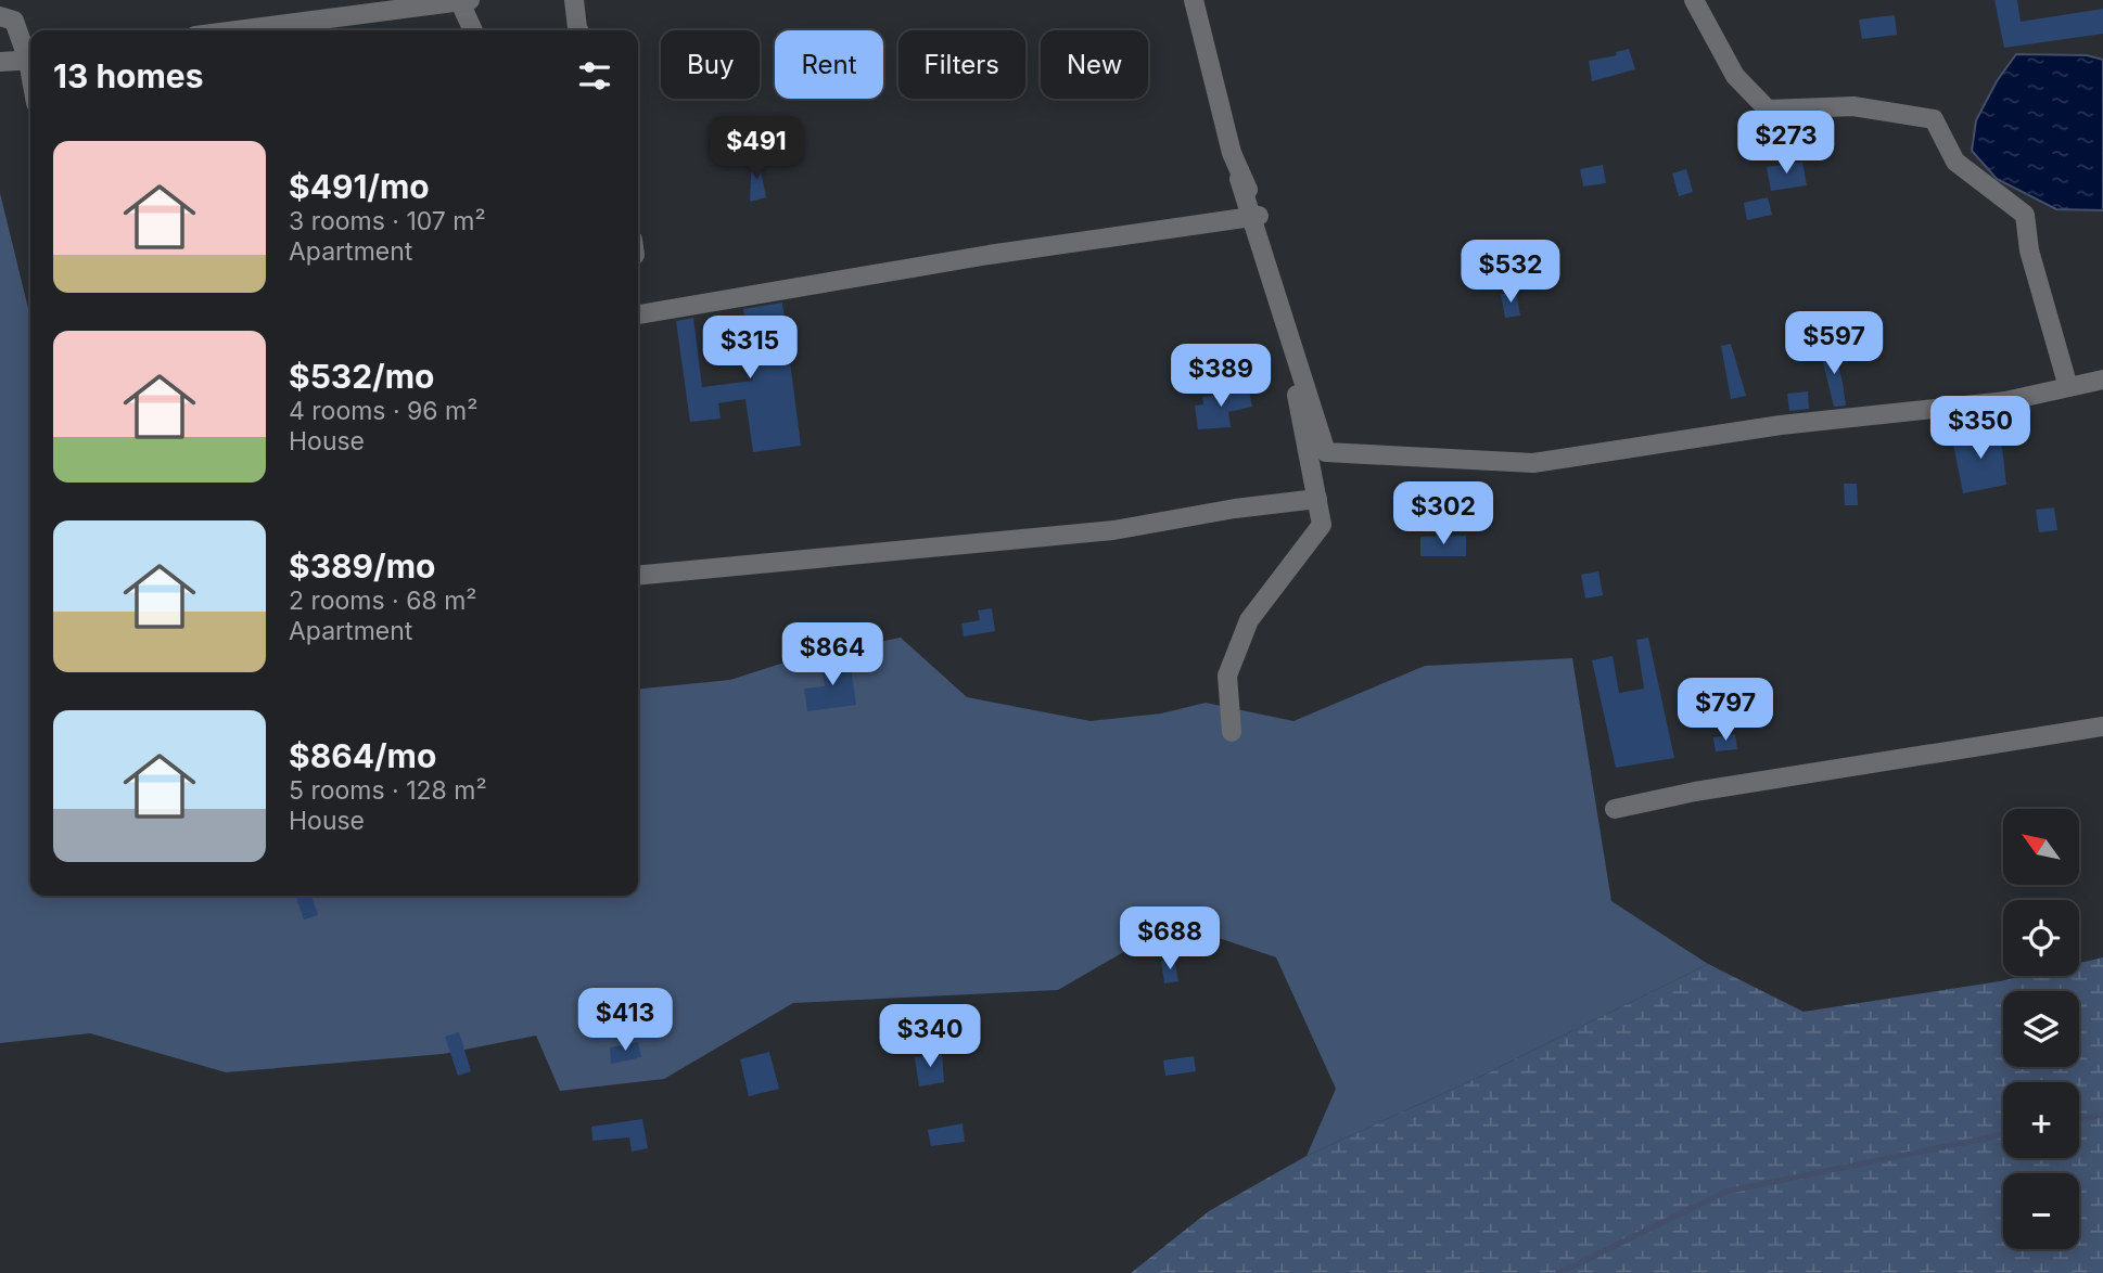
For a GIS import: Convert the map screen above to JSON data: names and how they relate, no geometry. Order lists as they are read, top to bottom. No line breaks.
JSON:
{"north":"top left","page":{"chip":["Buy","Rent","Filters","New"],"heading":"13 homes","price":["$273","$491","$532","$597","$315","$389","$350","$302","$864","$797","$688","$413","$340"],"list":[{"name":"$491/mo","note":"3 rooms · 107 m² · Apartment"},{"name":"$532/mo","note":"4 rooms · 96 m² · House"},{"name":"$389/mo","note":"2 rooms · 68 m² · Apartment"},{"name":"$864/mo","note":"5 rooms · 128 m² · House"}],"map_buttons":["+","−"]}}
